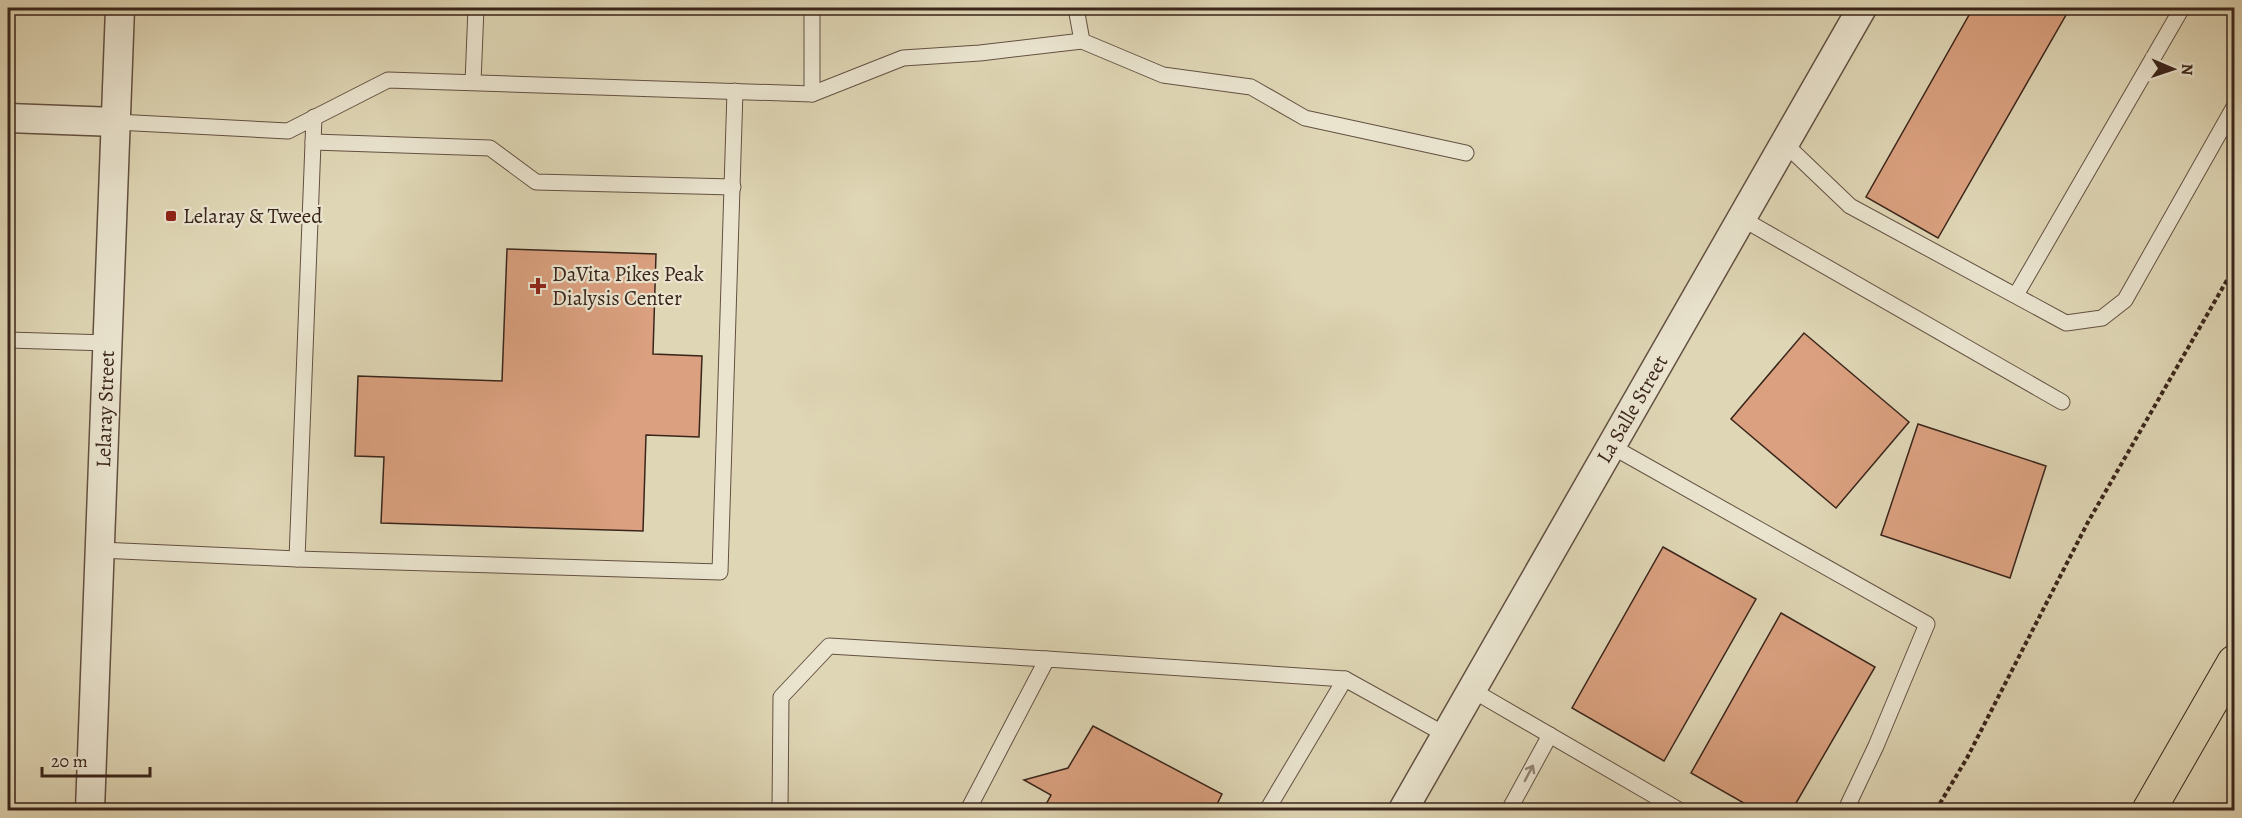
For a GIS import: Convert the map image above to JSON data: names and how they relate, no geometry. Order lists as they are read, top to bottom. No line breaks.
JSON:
{"streets":{"street":["Lelaray Street","La Salle Street"]},"places":{"transit":["Lelaray & Tweed"],"health":["DaVita Pikes Peak Dialysis Center"]},"scale_bar":"20 m","north":"right"}
